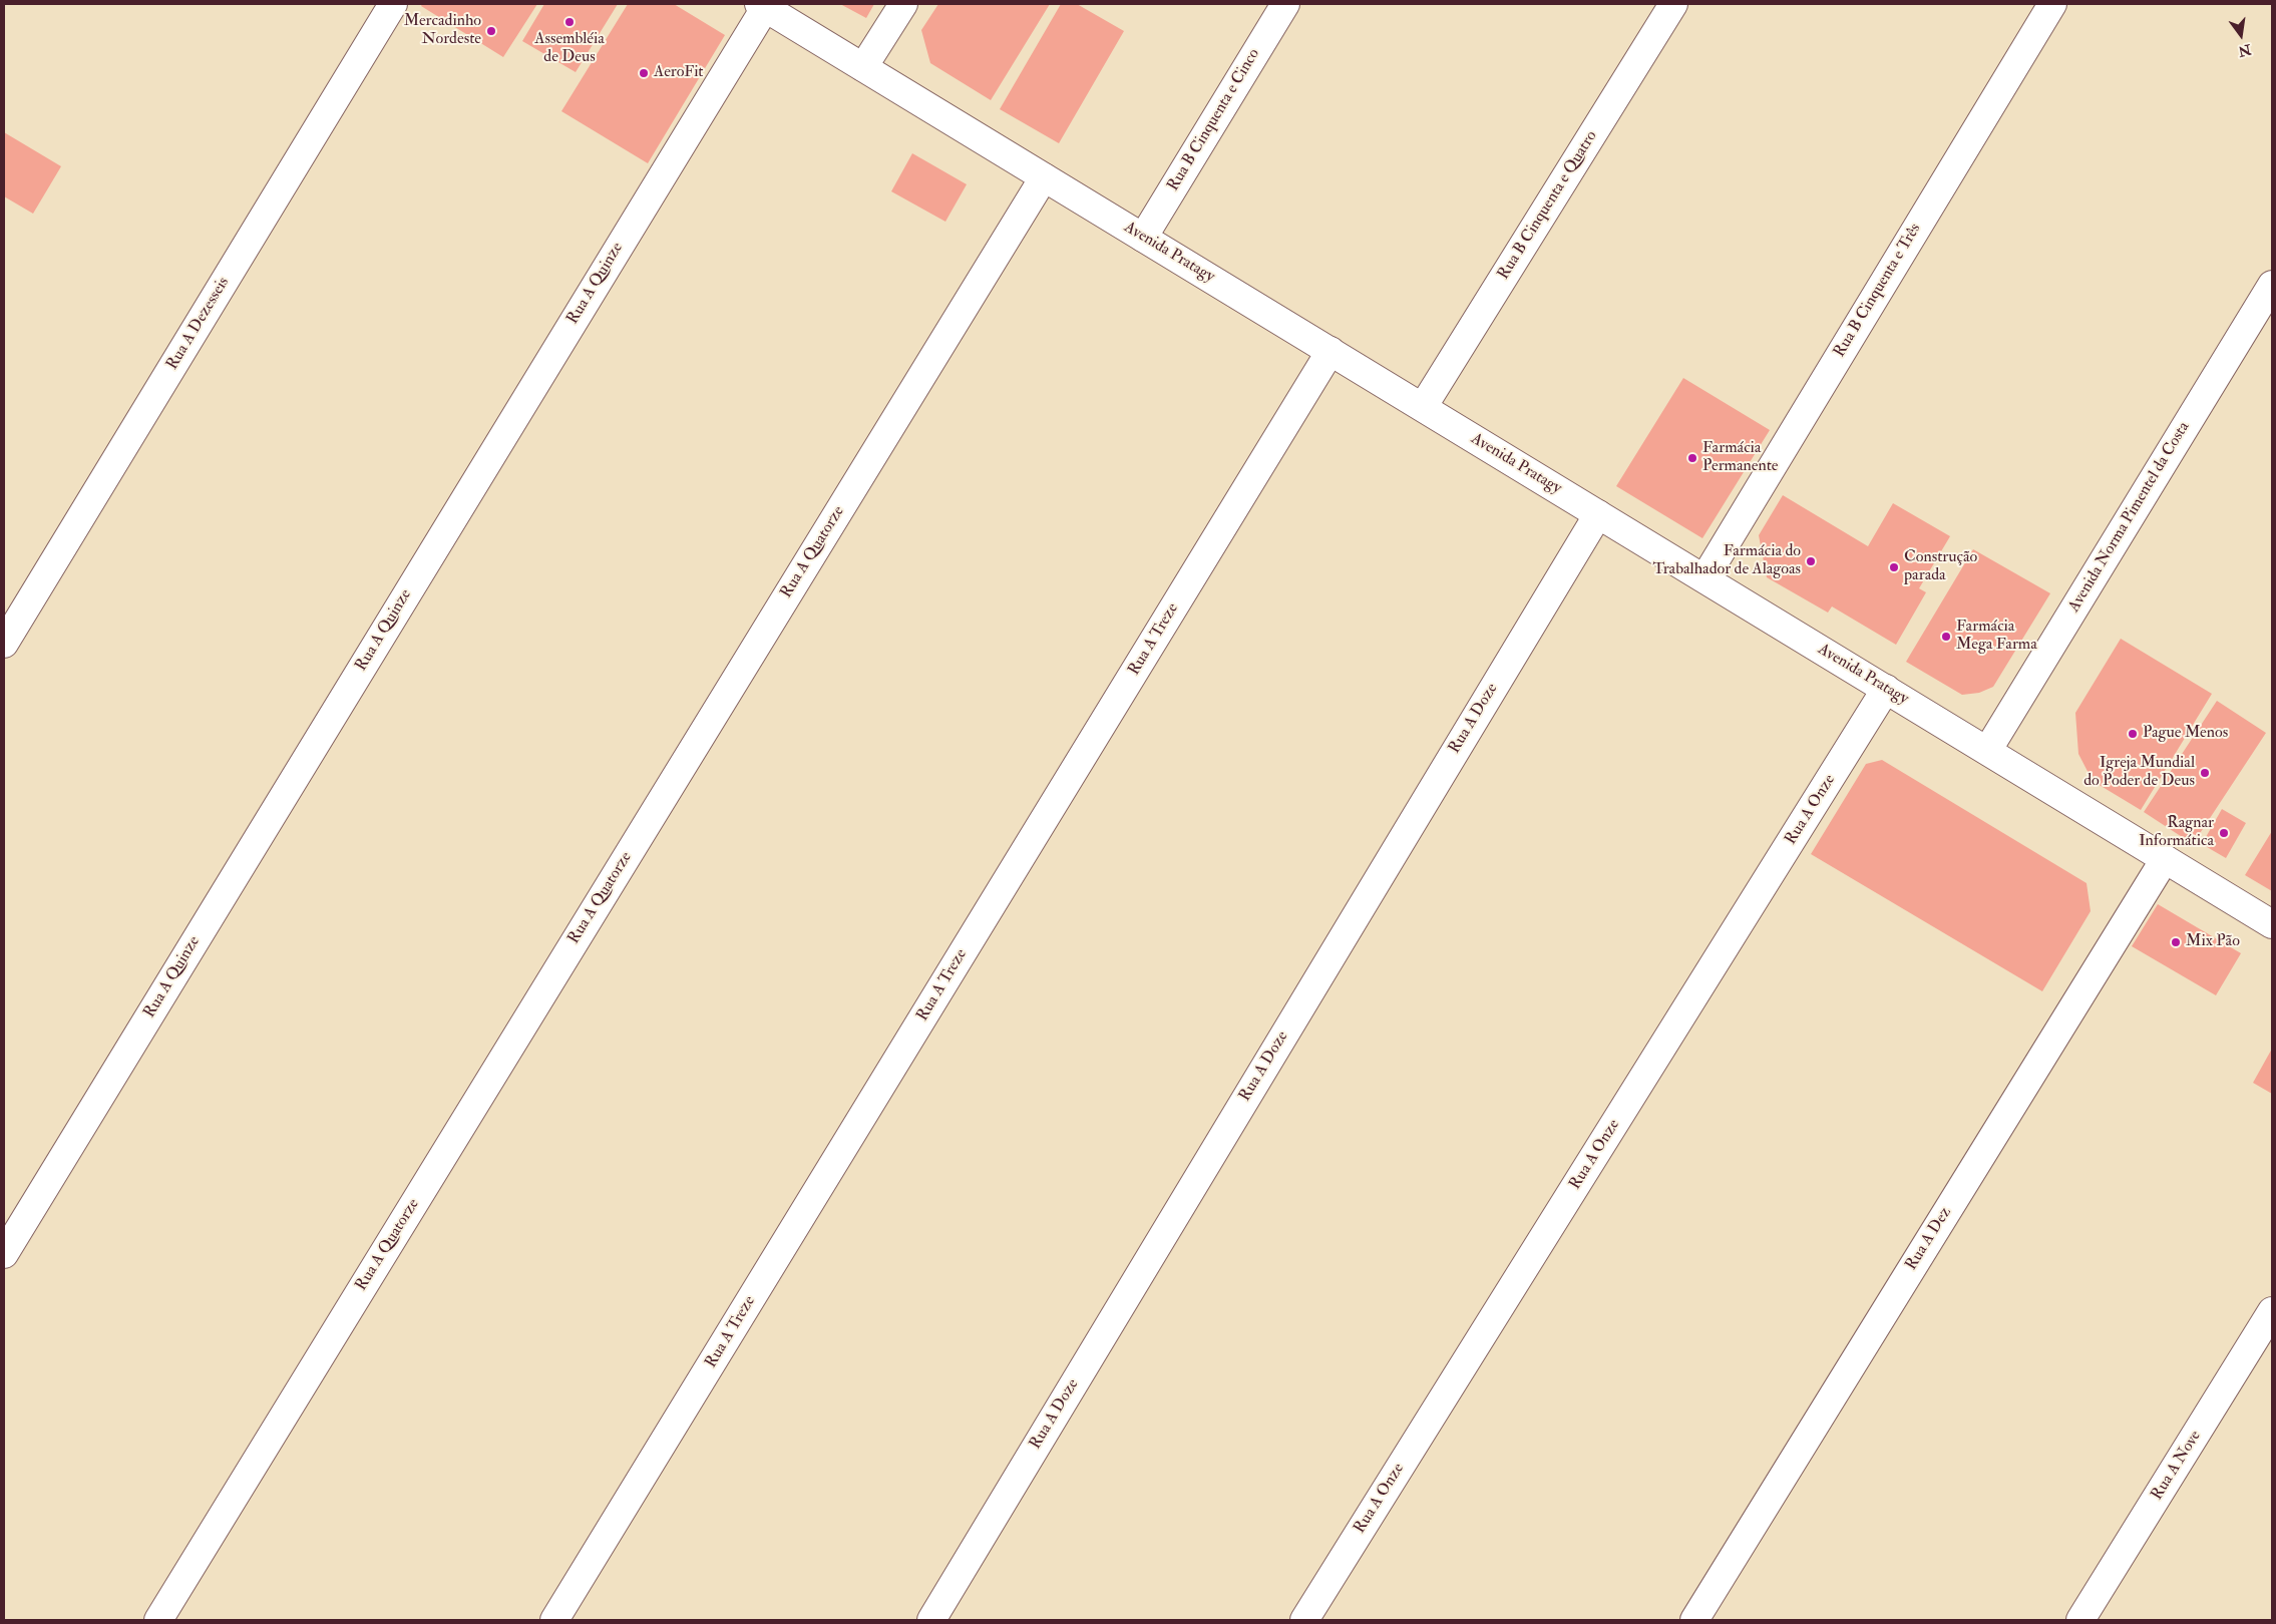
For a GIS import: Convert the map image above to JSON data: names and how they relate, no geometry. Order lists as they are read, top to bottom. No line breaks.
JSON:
{"streets":{"street":["Rua B Cinquenta e Cinco","Rua B Cinquenta e Quatro","Avenida Pratagy","Rua A Quinze","Rua B Cinquenta e Três","Rua A Dezesseis","Avenida Norma Pimentel da Costa","Rua A Quatorze","Rua A Treze","Rua A Doze","Rua A Onze","Rua A Dez","Rua A Nove"]},"crossings":[["Rua B Cinquenta e Cinco","Avenida Pratagy"],["Rua B Cinquenta e Quatro","Avenida Pratagy"],["Avenida Pratagy","Rua A Quinze"],["Avenida Pratagy","Rua B Cinquenta e Três"],["Avenida Pratagy","Avenida Norma Pimentel da Costa"],["Avenida Pratagy","Rua A Quatorze"],["Avenida Pratagy","Rua A Treze"],["Avenida Pratagy","Rua A Doze"],["Avenida Pratagy","Rua A Onze"],["Avenida Pratagy","Rua A Dez"]],"places":["Assembléia de Deus","Mercadinho Nordeste","AeroFit","Farmácia Permanente","Farmácia do Trabalhador de Alagoas","Construção parada","Farmácia Mega Farma","Pague Menos","Igreja Mundial do Poder de Deus","Ragnar Informática","Mix Pão"],"north":"bottom"}
